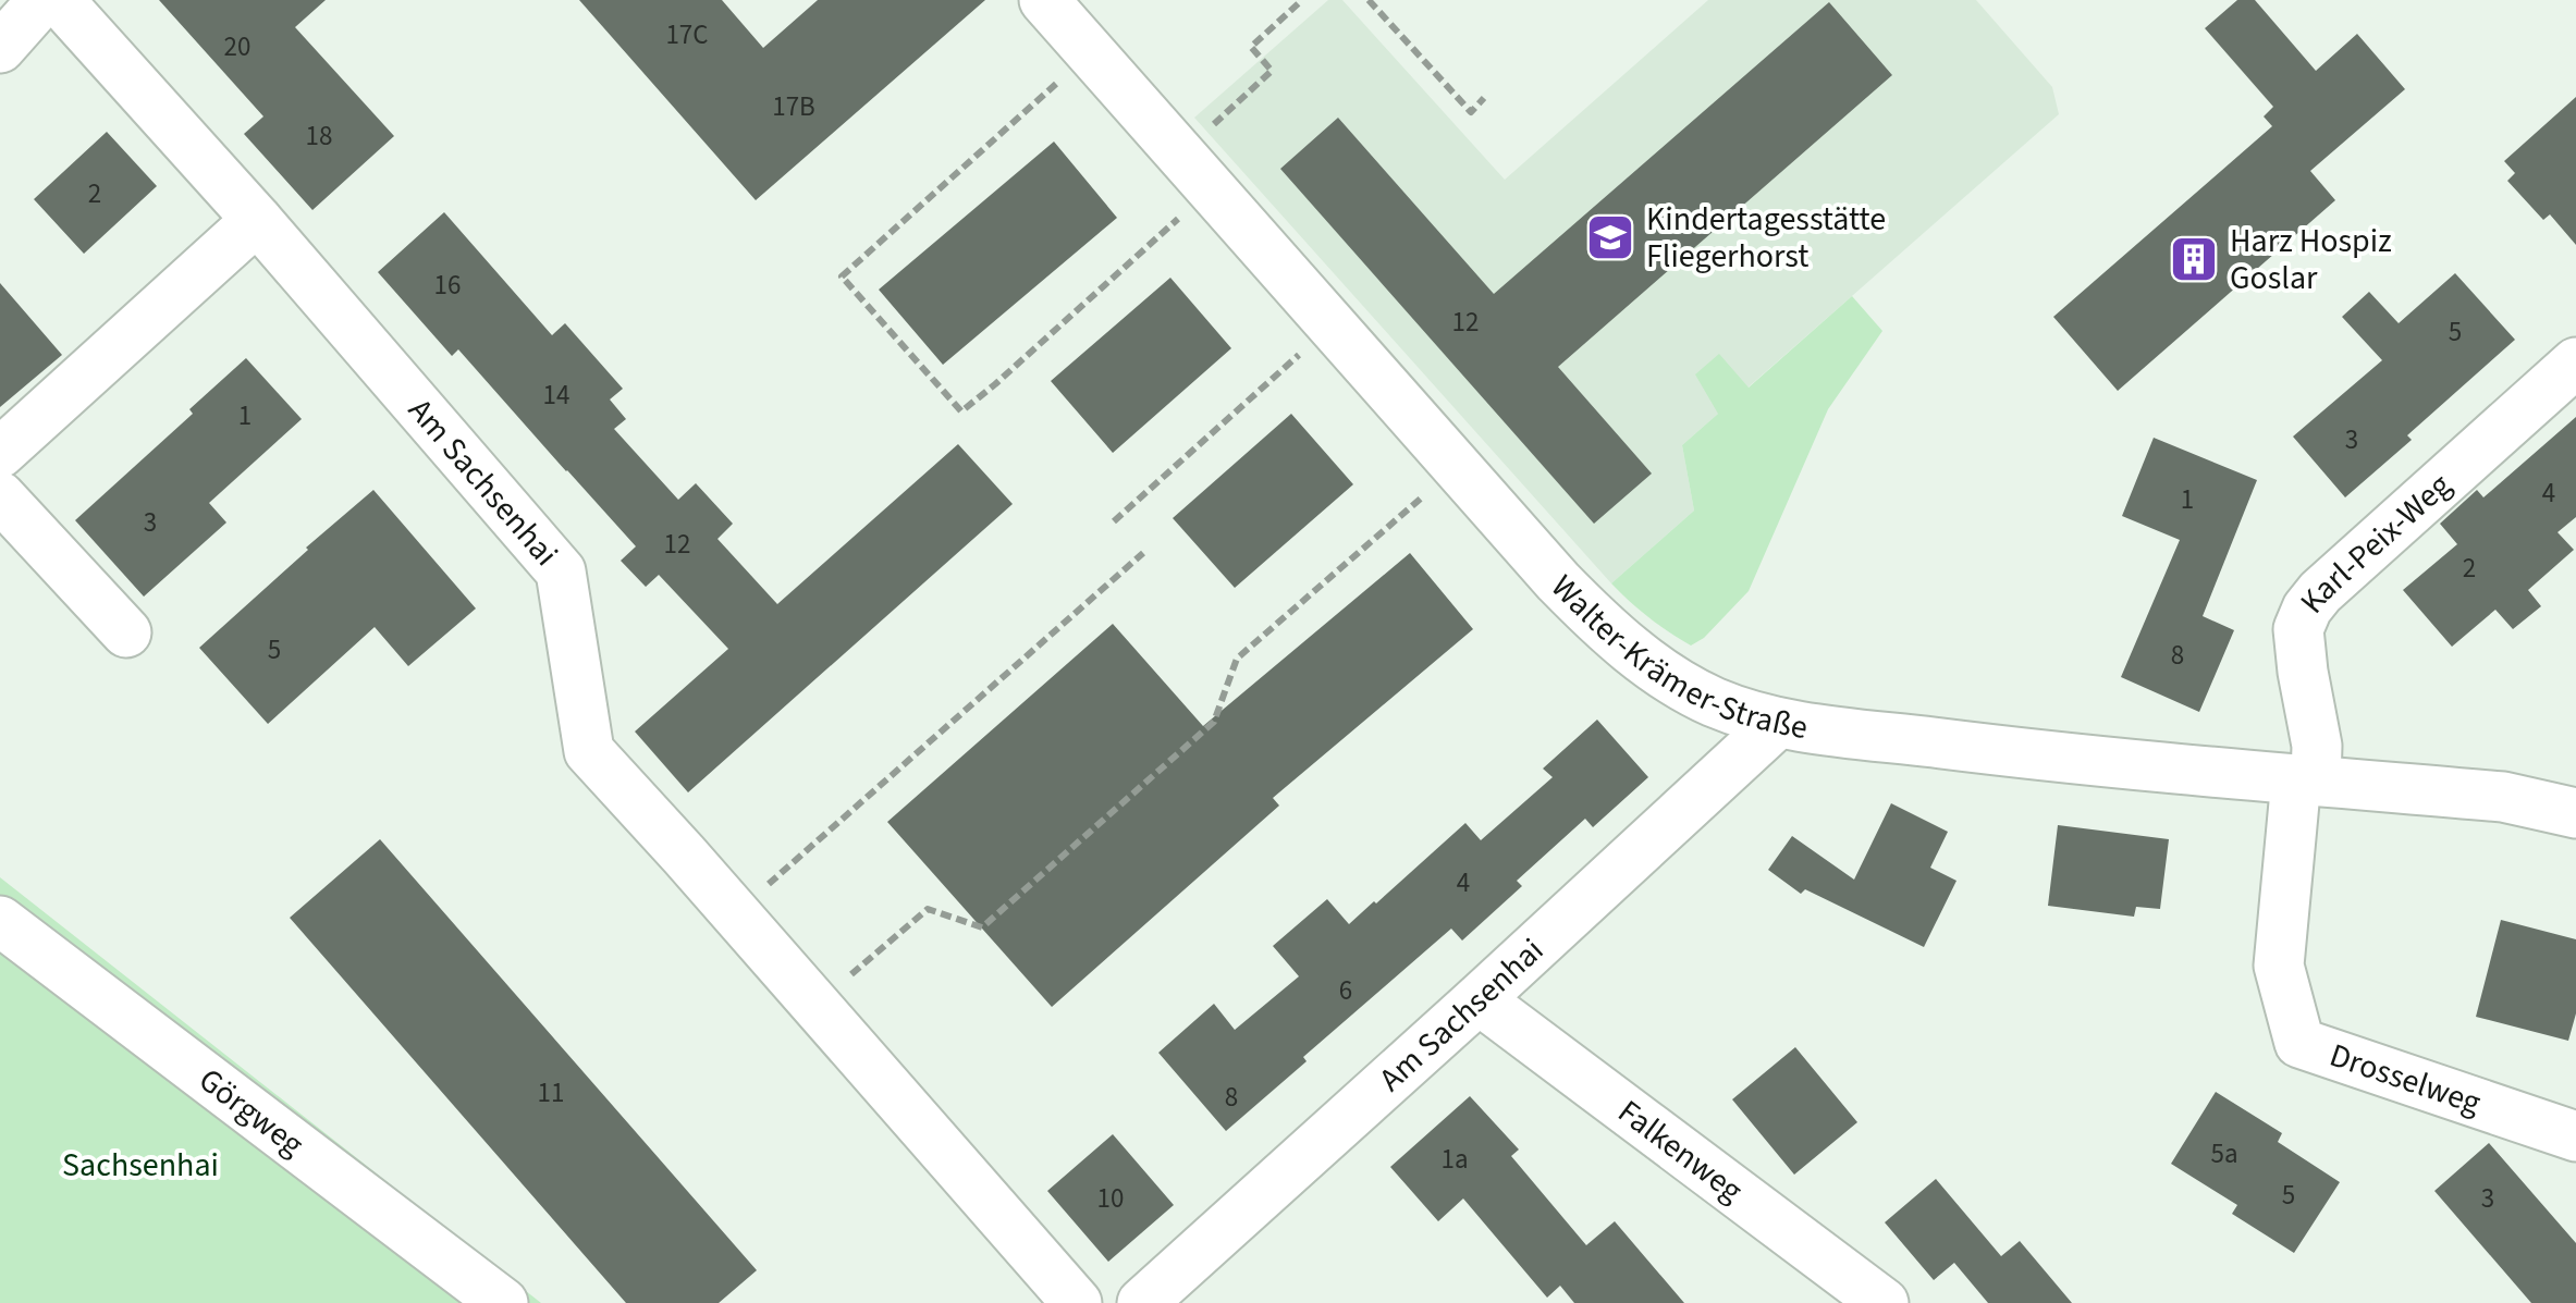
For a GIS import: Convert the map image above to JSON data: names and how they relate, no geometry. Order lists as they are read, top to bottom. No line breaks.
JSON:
{"streets":{"street":["Am Sachsenhai","Karl-Peix-Weg","Walter-Krämer-Straße","Drosselweg","Görgweg","Falkenweg"]},"crossings":[["Am Sachsenhai","Walter-Krämer-Straße"],["Am Sachsenhai","Falkenweg"],["Karl-Peix-Weg","Walter-Krämer-Straße"],["Karl-Peix-Weg","Drosselweg"],["Walter-Krämer-Straße","Drosselweg"]],"parks":["Sachsenhai"],"places":{"school or university":["Kindertagesstätte Fliegerhorst"],"building":["Harz Hospiz Goslar"]},"house_numbers":["17C","20","17B","18","2","16","12","5","14","1","3","4","1","3","12","2","5","8","4","6","11","8","5a","1a","5","10","3"]}
